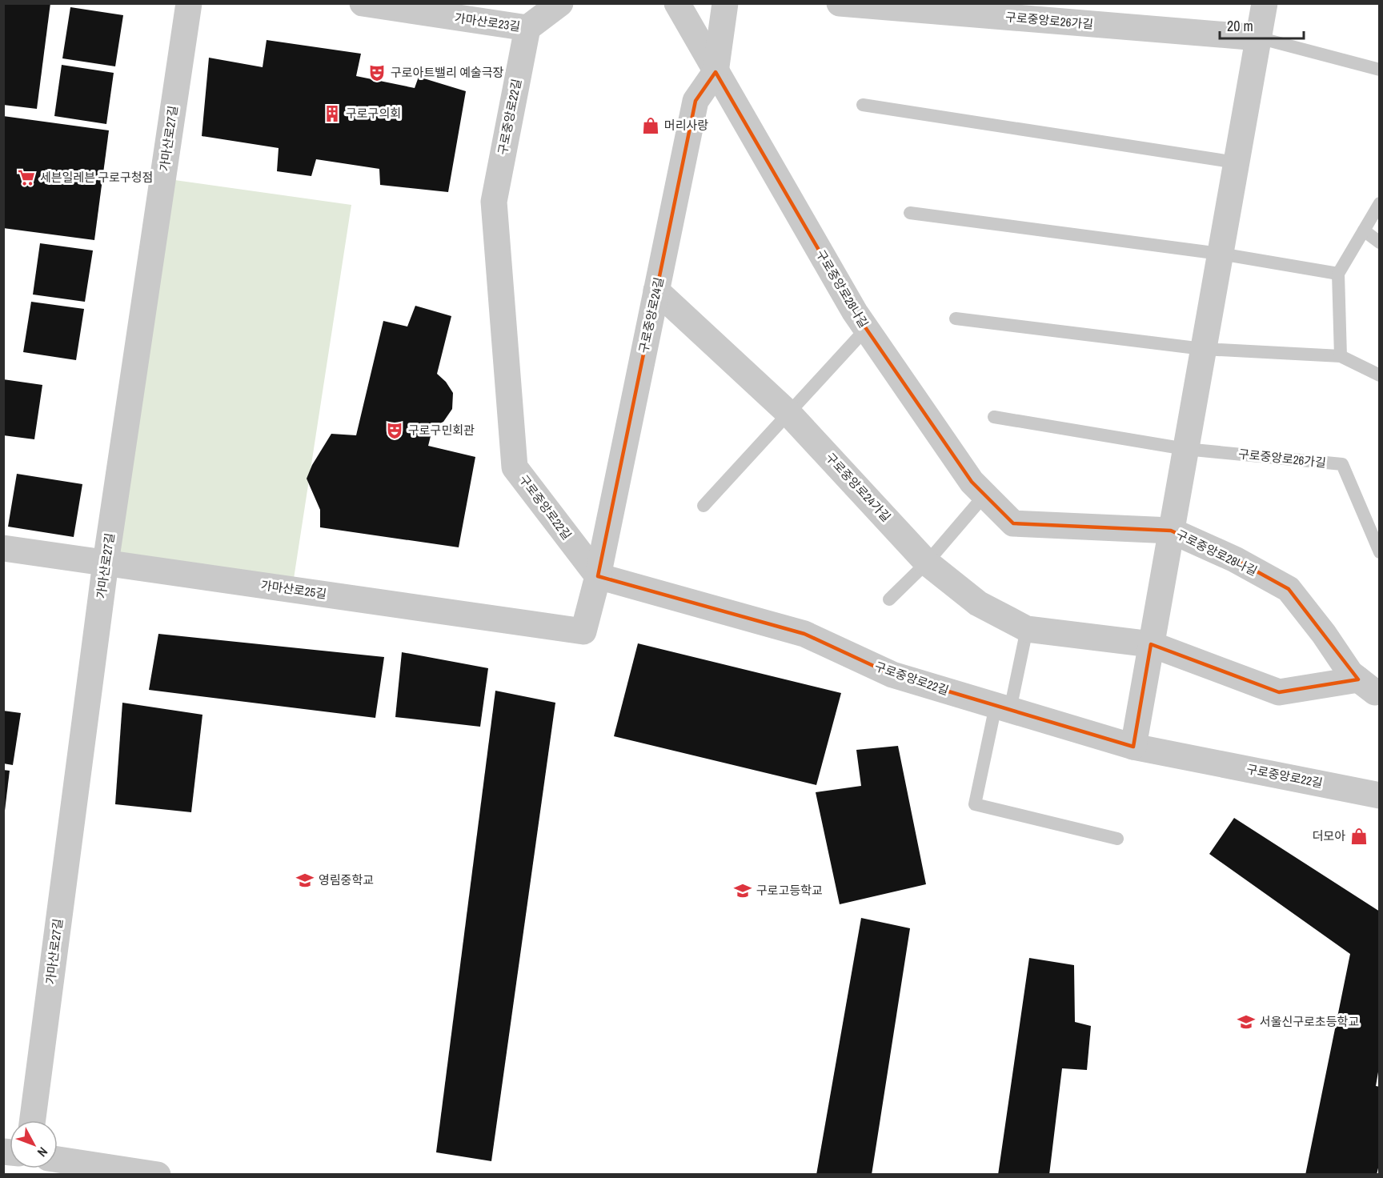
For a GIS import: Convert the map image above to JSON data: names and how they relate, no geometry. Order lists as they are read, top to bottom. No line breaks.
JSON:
{"streets":{"street":["구로중앙로26가길","가마산로23길","구로중앙로22길","가마산로27길","구로중앙로28나길","구로중앙로24길","구로중앙로24가길","가마산로25길"]},"crossings":[["가마산로23길","구로중앙로22길"],["구로중앙로22길","구로중앙로24길"],["가마산로27길","가마산로25길"],["구로중앙로28나길","구로중앙로24길"],["구로중앙로24길","구로중앙로24가길"],["구로중앙로24길","가마산로25길"]],"places":{"theatre":["구로아트밸리 예술극장","구로구민회관"],"building":["구로구의회"],"shop":["머리사랑","더모아"],"supermarket":["세븐일레븐 구로구청점"],"school or university":["영림중학교","구로고등학교","서울신구로초등학교"]},"scale_bar":"20 m","north":"bottom right"}
